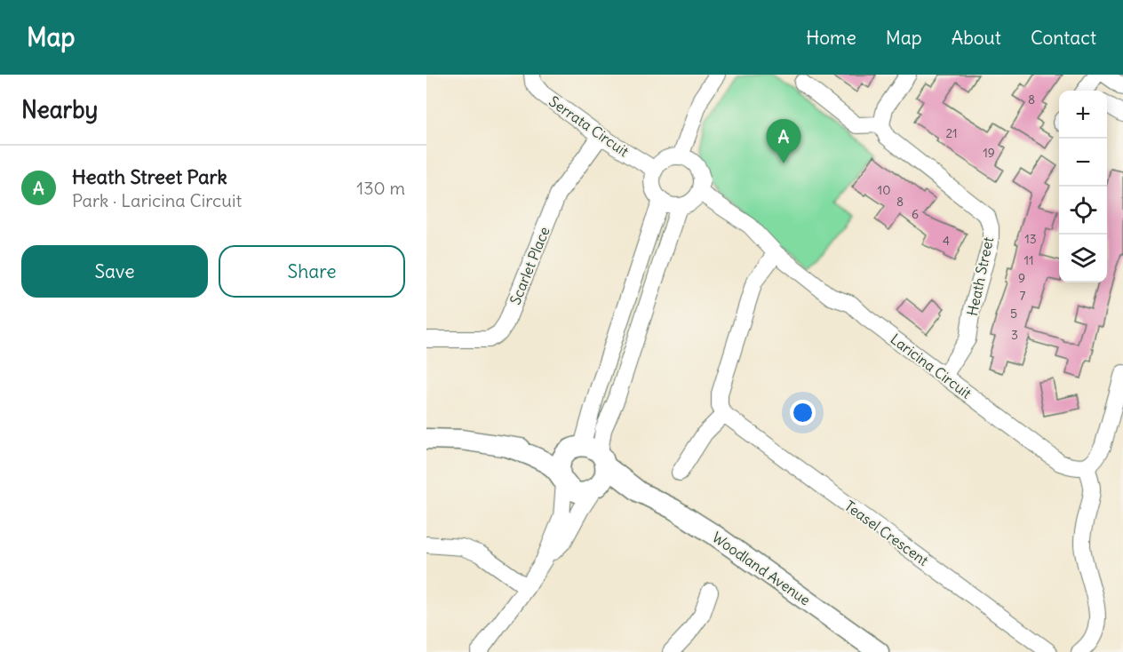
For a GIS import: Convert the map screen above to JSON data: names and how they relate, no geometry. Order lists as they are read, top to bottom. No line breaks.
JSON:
{"streets":{"street":["Serrata Circuit","Scarlet Place","Heath Street","Laricina Circuit","Teasel Crescent","Woodland Avenue"]},"crossings":[["Serrata Circuit","Scarlet Place"],["Serrata Circuit","Laricina Circuit"],["Heath Street","Laricina Circuit"]],"house_numbers":["8","21","19","10","8","6","13","4","11","9","7","5","3"],"page":{"header":"Map","nav":["Home","Map","About","Contact"],"heading":"Nearby","map_buttons":["+","−"],"pins":"A","list":[{"mark":"A","name":"Heath Street Park","note":"Park · Laricina Circuit","value":"130 m"}],"buttons":["Save","Share"]}}
